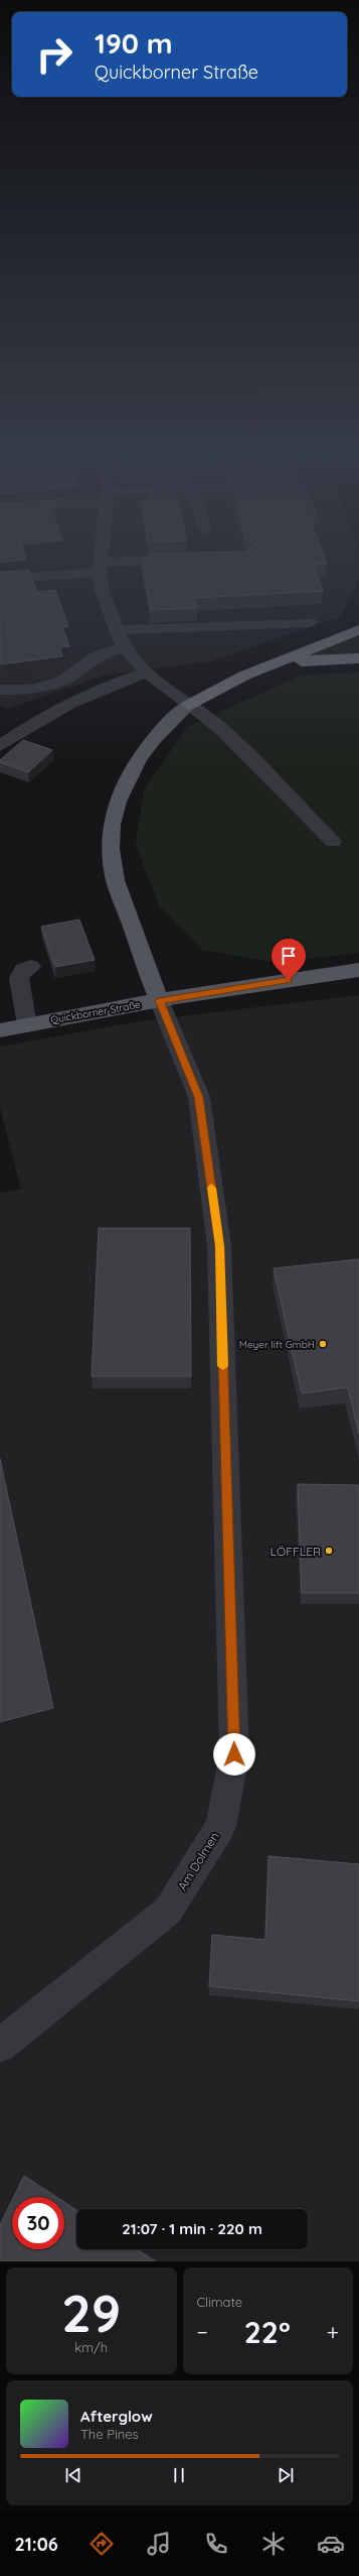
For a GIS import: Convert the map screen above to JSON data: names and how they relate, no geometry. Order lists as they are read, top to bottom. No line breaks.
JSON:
{"streets":{"main road":["Quickborner Straße"],"street":["Am Dolmen"]},"crossings":[["Quickborner Straße","Am Dolmen"]],"places":["Meyer lift GmbH","LÖFFLER"],"page":{"turn":["190 m","Quickborner Straße"],"limit":"30","trip":"21:07 · 1 min · 220 m","tile":[["29","km/h"],"Climate"],"heat":["−","22°","+"],"song":["Afterglow","The Pines"],"tabs":"21:06"}}
